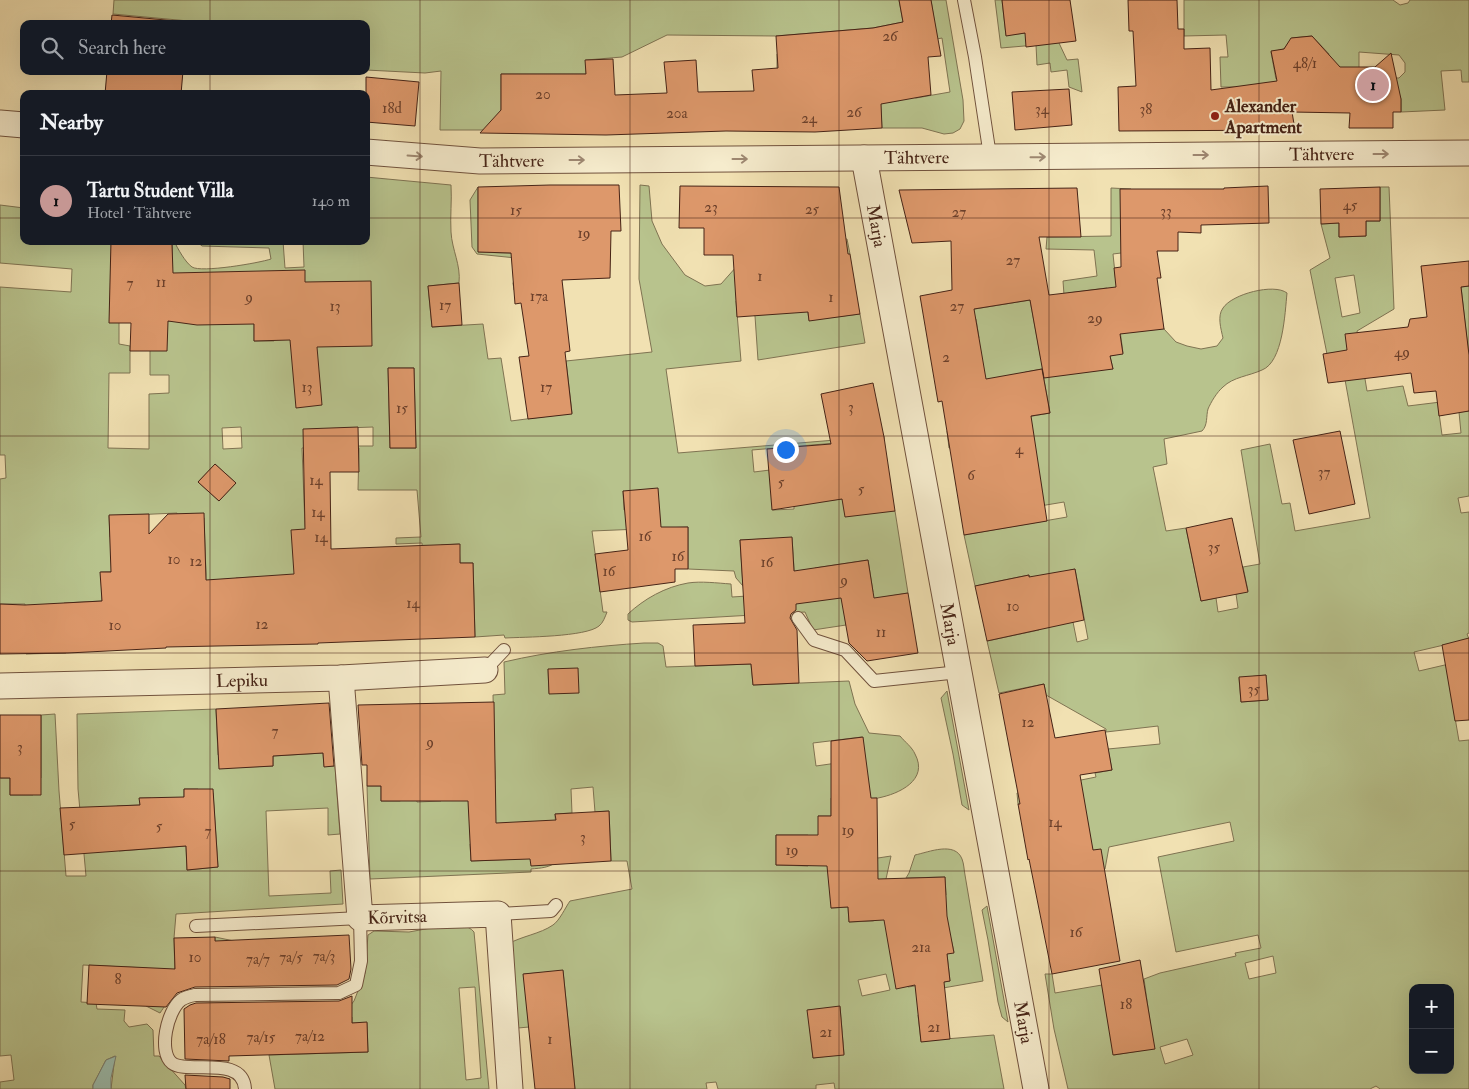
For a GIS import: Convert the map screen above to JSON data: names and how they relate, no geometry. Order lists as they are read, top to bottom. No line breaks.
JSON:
{"streets":{"street":["Tähtvere","Marja","Lepiku","Kõrvitsa"]},"crossings":[["Tähtvere","Marja"],["Lepiku","Kõrvitsa"]],"one_way":["Tähtvere"],"places":["Alexander Apartment"],"house_numbers":["26","48/1","20","18d","34","38","26","20a","24","45","23","25","15","33","27","19","27","1","11","7","17a","9","1","17","13","27","29","49","2","13","17","3","15","4","37","6","14","5","5","14","16","14","35","16","10","12","16","16","9","14","10","12","10","11","35","12","7","9","3","14","5","5","19","7","3","19","16","21a","7a/3","10","7a/5","7a/7","8","18","21","21","7a/12","7a/15","7a/18","1"],"page":{"search":"Search here","pins":"1","heading":"Nearby","list":[{"mark":"1","name":"Tartu Student Villa","note":"Hotel · Tähtvere","value":"140 m"}],"map_buttons":["+","−"]}}
